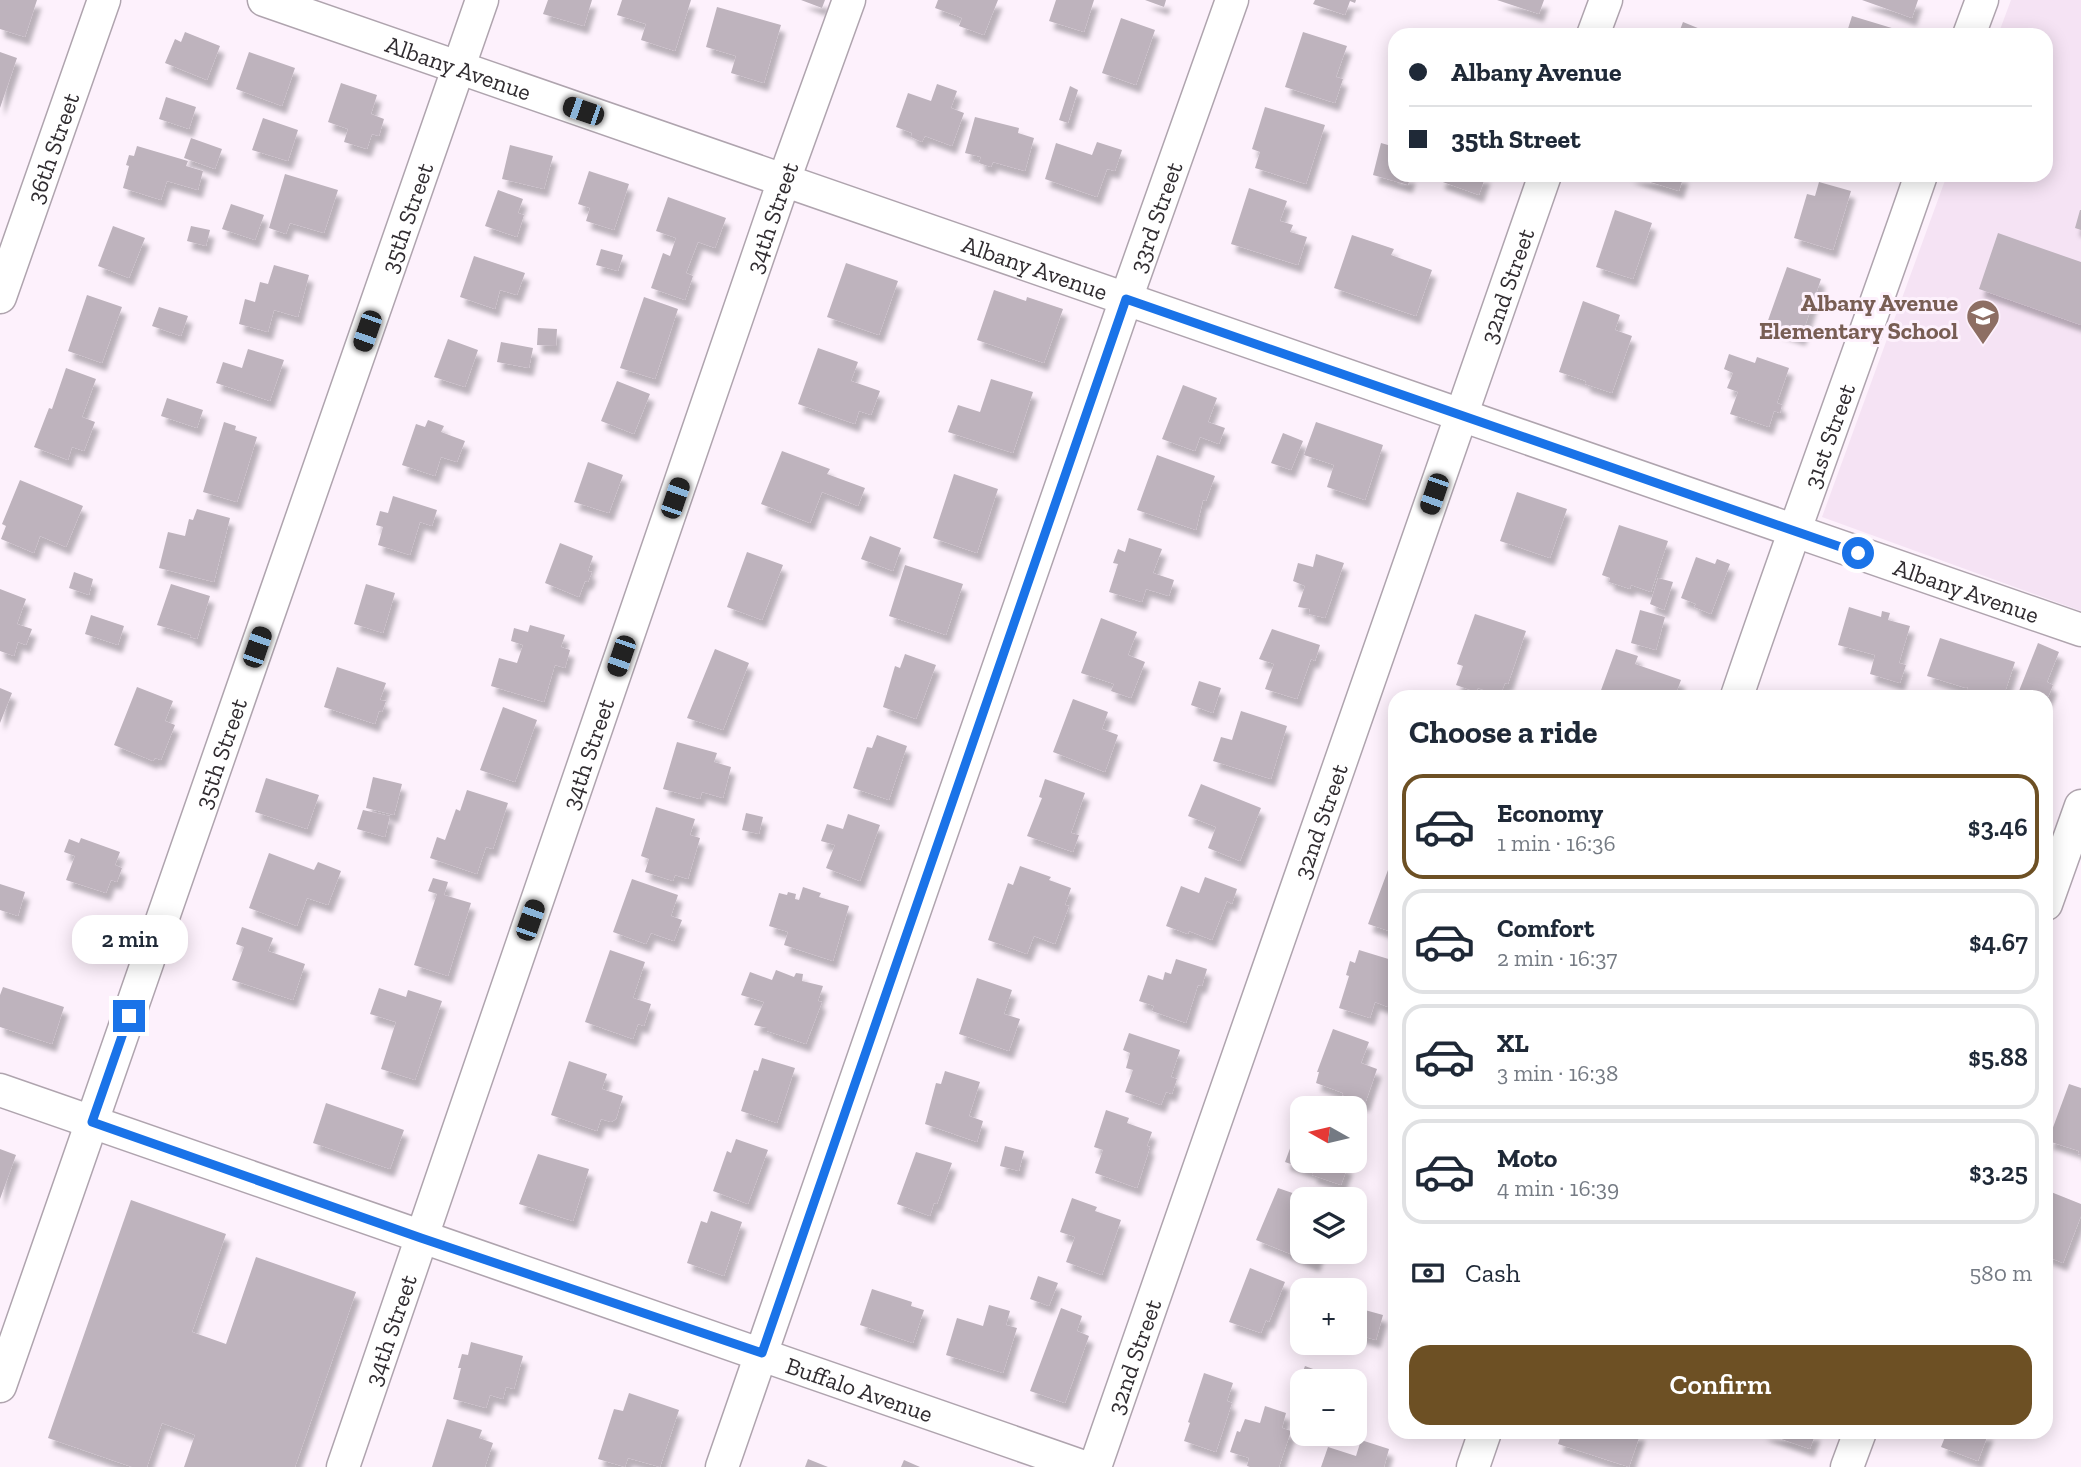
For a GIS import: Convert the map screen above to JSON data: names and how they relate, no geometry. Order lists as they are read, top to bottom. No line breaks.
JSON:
{"streets":{"street":["Albany Avenue","36th Street","35th Street","34th Street","33rd Street","32nd Street","31st Street","Buffalo Avenue"]},"crossings":[["Albany Avenue","35th Street"],["Albany Avenue","34th Street"],["Albany Avenue","33rd Street"],["Albany Avenue","32nd Street"],["Albany Avenue","31st Street"],["35th Street","Buffalo Avenue"],["34th Street","Buffalo Avenue"],["33rd Street","Buffalo Avenue"]],"places":{"school or university":["Albany Avenue Elementary School"]},"north":"left","page":{"banner":["Albany Avenue","35th Street"],"heading":"Choose a ride","list":[{"name":"Economy","note":"1 min · 16:36","value":"$3.46"},{"name":"Comfort","note":"2 min · 16:37","value":"$4.67"},{"name":"XL","note":"3 min · 16:38","value":"$5.88"},{"name":"Moto","note":"4 min · 16:39","value":"$3.25"}],"bubble":"2 min","map_buttons":["+","−"],"pay":["Cash","580 m"],"buttons":"Confirm"}}
